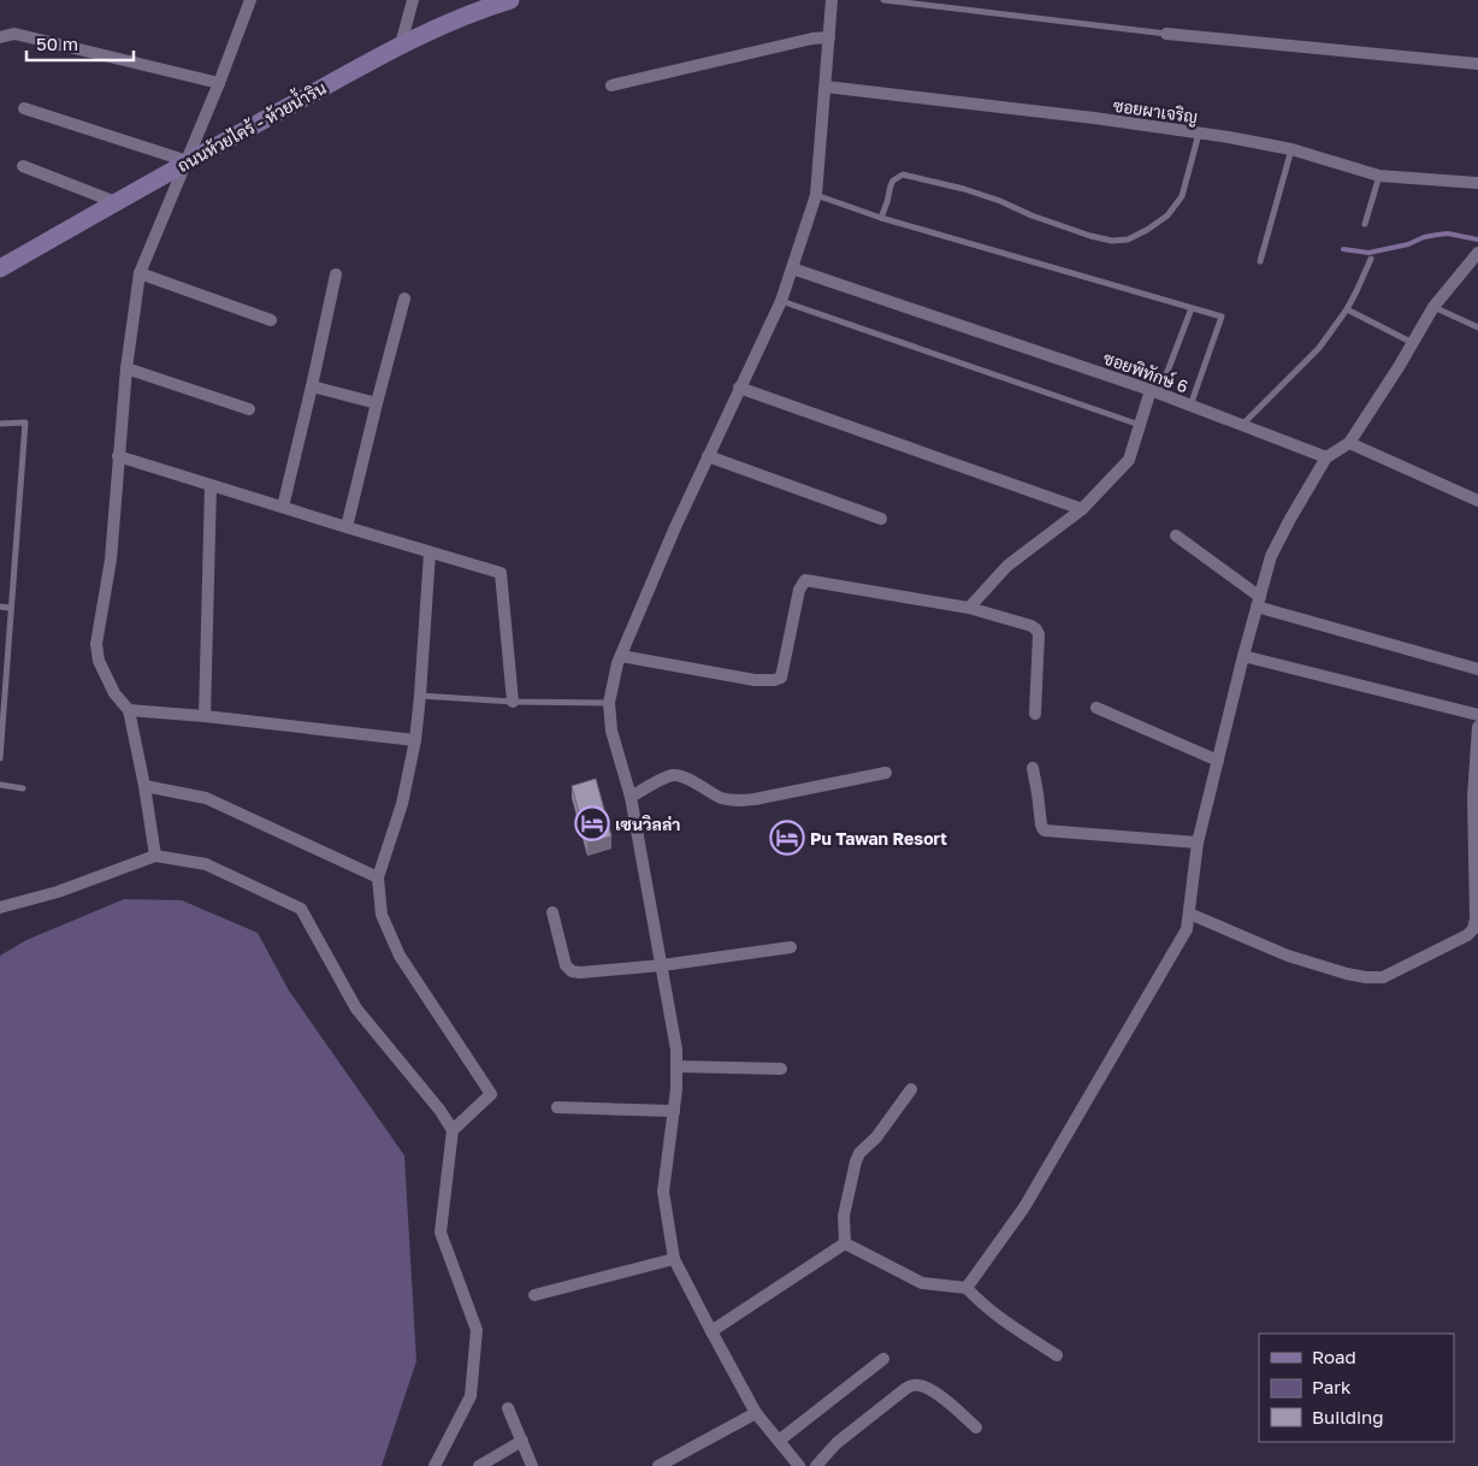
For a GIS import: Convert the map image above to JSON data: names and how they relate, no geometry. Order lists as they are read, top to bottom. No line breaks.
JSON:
{"streets":{"main road":["ถนนห้วยไคร้ - ห้วยน้ำริน"],"street":["ซอยผาเจริญ","ซอยพิทักษ์ 6"]},"places":{"hotel":["เซนวิลล่า","Pu Tawan Resort"]},"legend":["Road","Park","Building"],"scale_bar":"50 m"}
